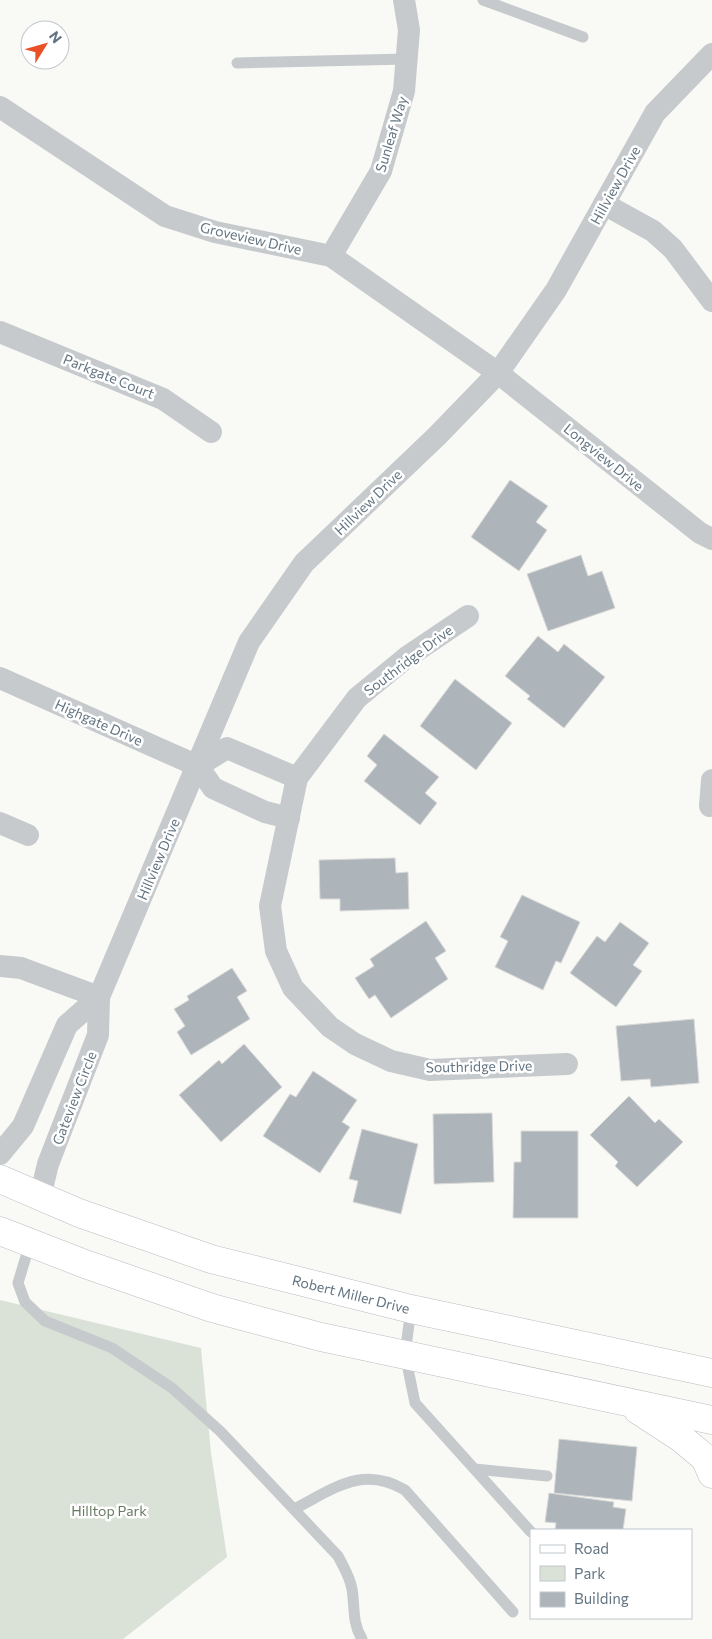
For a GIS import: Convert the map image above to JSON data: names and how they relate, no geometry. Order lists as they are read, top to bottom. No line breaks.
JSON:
{"streets":{"main road":["Robert Miller Drive"],"street":["Sunleaf Way","Hillview Drive","Groveview Drive","Parkgate Court","Longview Drive","Southridge Drive","Highgate Drive","Gateview Circle"]},"crossings":[["Sunleaf Way","Groveview Drive"],["Hillview Drive","Groveview Drive"],["Hillview Drive","Longview Drive"],["Hillview Drive","Highgate Drive"],["Hillview Drive","Gateview Circle"],["Groveview Drive","Longview Drive"],["Gateview Circle","Robert Miller Drive"]],"parks":["Hilltop Park"],"legend":["Road","Park","Building"],"north":"top right"}
